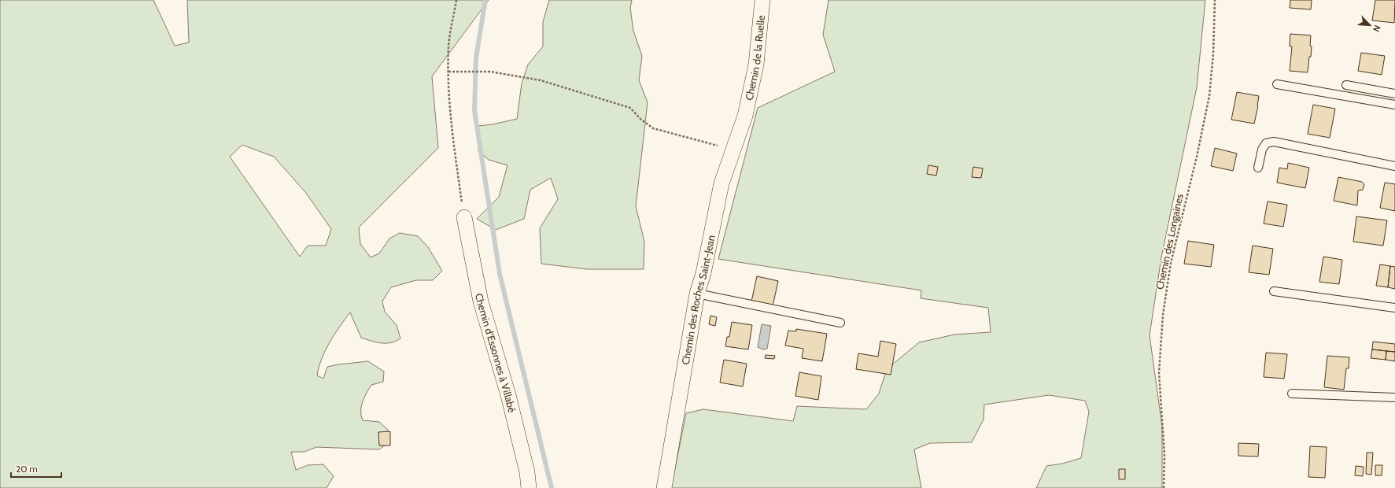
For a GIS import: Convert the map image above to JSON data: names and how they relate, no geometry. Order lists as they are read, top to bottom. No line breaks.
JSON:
{"streets":{"street":["Chemin de la Ruelle","Chemin des Roches Saint-Jean","Chemin d'Essonnes à Villabé"],"path":["Chemin des Longaines"]},"crossings":[["Chemin de la Ruelle","Chemin des Roches Saint-Jean"]],"scale_bar":"20 m","north":"bottom right"}
